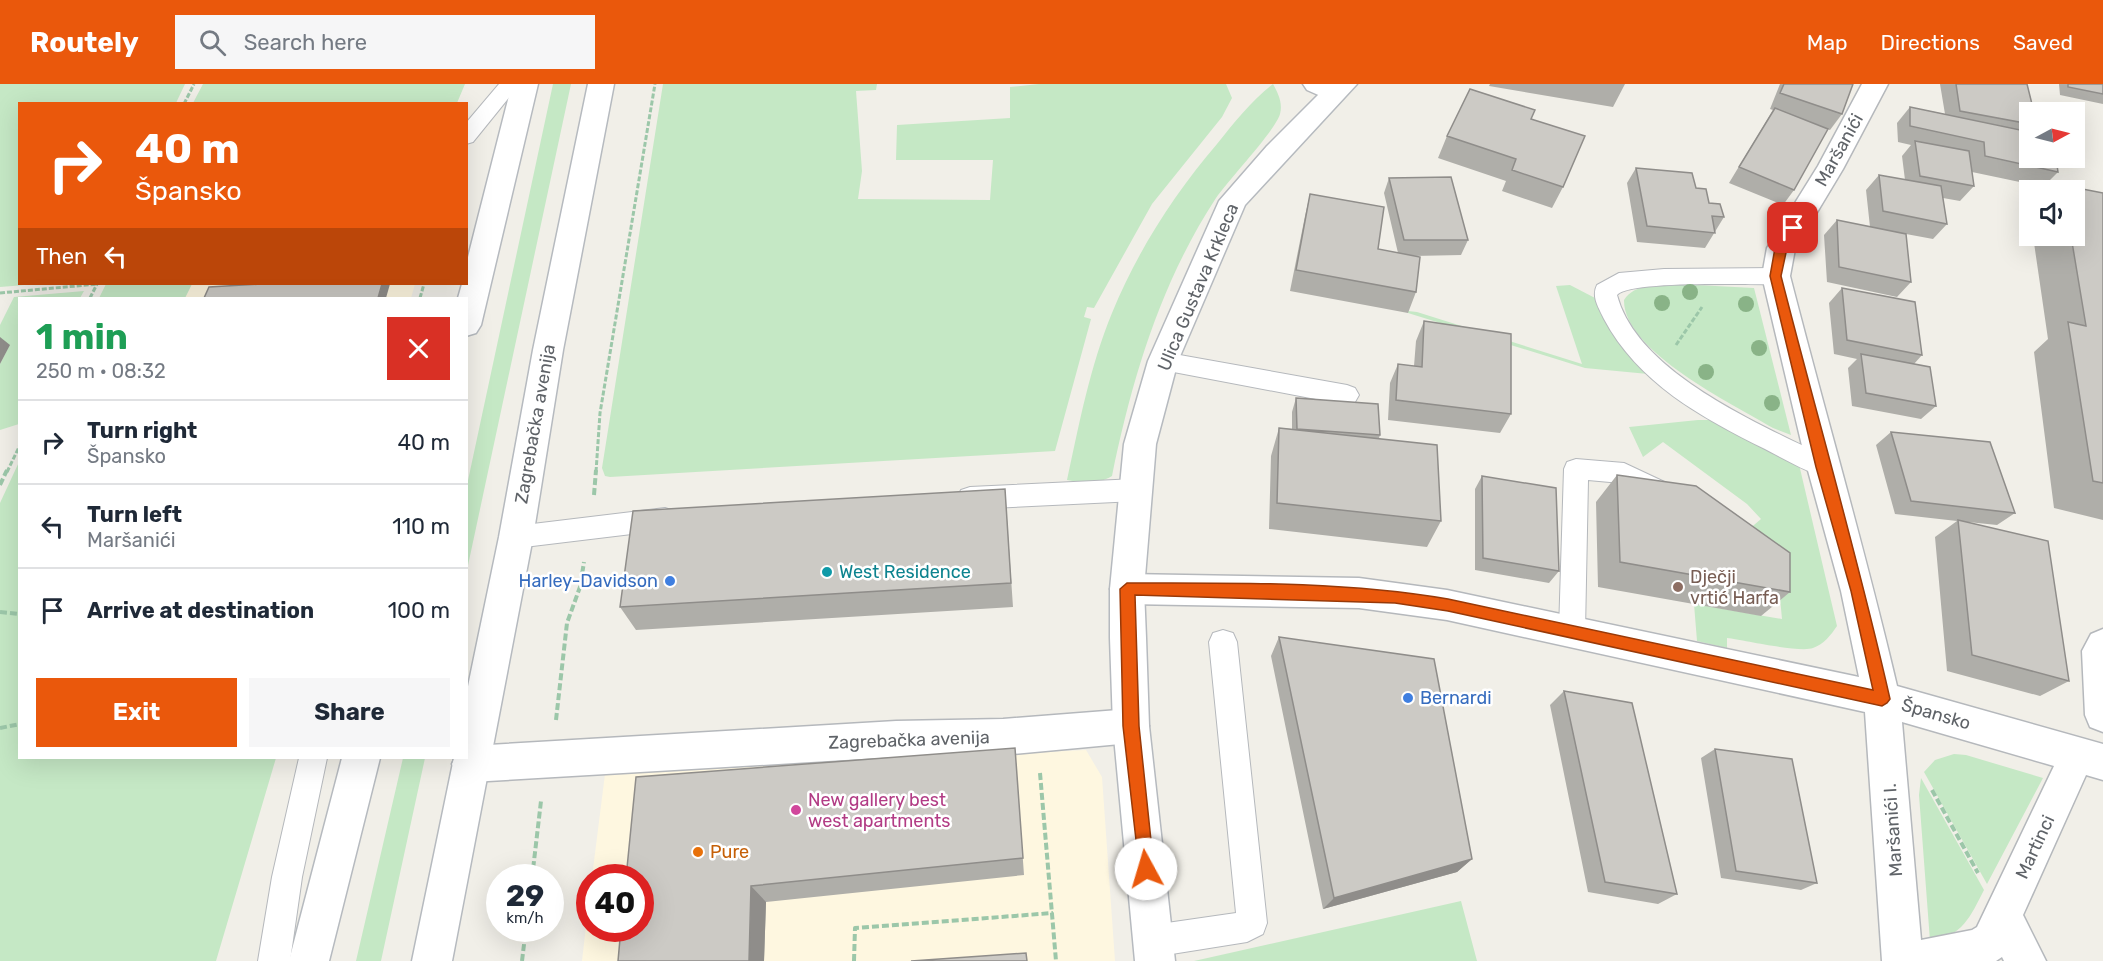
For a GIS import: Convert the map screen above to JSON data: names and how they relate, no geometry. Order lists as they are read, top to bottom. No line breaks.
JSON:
{"streets":{"street":["Maršanići","Ulica Gustava Krkleca","Zagrebačka avenija","Špansko","Maršanići I.","Martinci"]},"crossings":[["Maršanići","Špansko"],["Maršanići","Maršanići I."],["Ulica Gustava Krkleca","Zagrebačka avenija"],["Ulica Gustava Krkleca","Špansko"],["Špansko","Maršanići I."],["Maršanići I.","Martinci"]],"places":["West Residence","Harley-Davidson","Dječji vrtić Harfa","Bernardi","New gallery best west apartments","Pure"],"north":"right","page":{"header":"Routely","search":"Search here","nav":["Map","Directions","Saved"],"turn":["40 m","Špansko"],"then":"Then","heading":["1 min","250 m · 08:32"],"list":[{"name":"Turn right","note":"Špansko","value":"40 m"},{"name":"Turn left","note":"Maršanići","value":"110 m"},{"name":"Arrive at destination","value":"100 m"}],"buttons":["Exit","Share"],"speed":"29 km/h","limit":"40"}}
